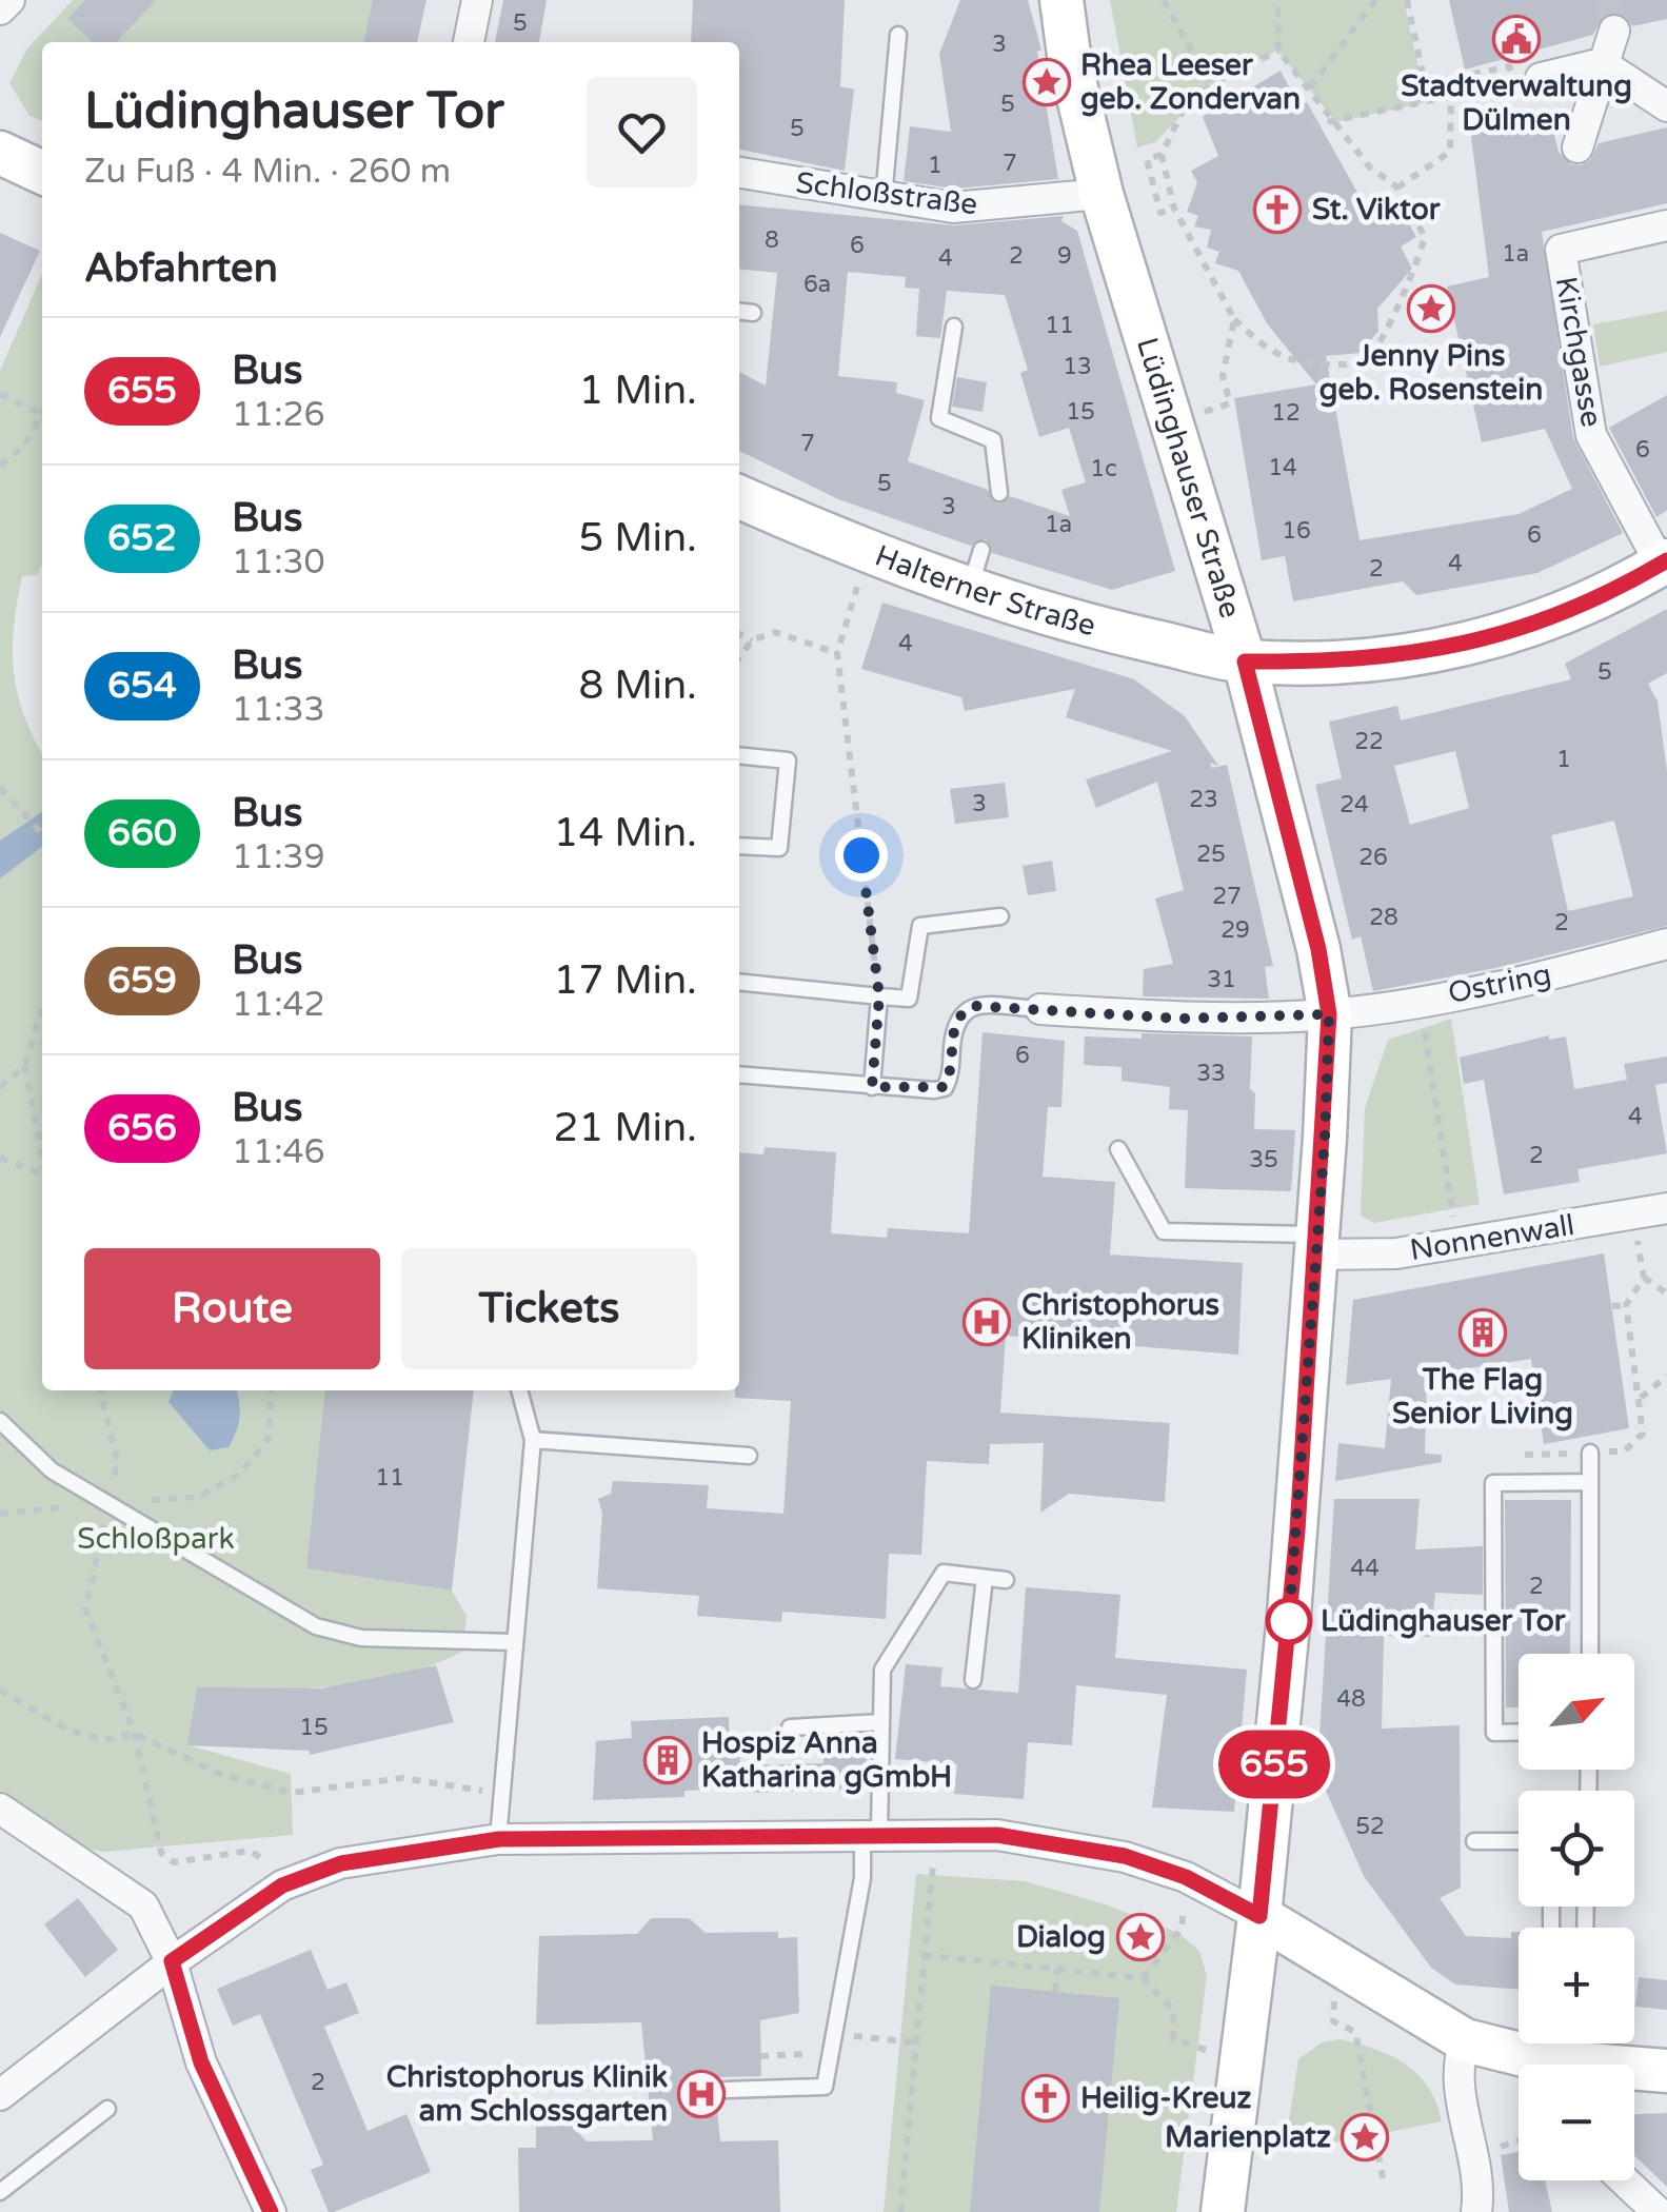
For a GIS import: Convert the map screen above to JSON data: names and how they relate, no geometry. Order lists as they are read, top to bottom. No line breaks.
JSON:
{"streets":{"street":["Schloßstraße","Kirchgasse","Lüdinghauser Straße","Halterner Straße","Ostring","Nonnenwall"]},"crossings":[["Schloßstraße","Lüdinghauser Straße"],["Kirchgasse","Halterner Straße"],["Lüdinghauser Straße","Halterner Straße"],["Lüdinghauser Straße","Ostring"],["Lüdinghauser Straße","Nonnenwall"]],"parks":["Schloßpark"],"places":{"public building":["Stadtverwaltung Dülmen"],"place":["Rhea Leeser geb. Zondervan","Jenny Pins geb. Rosenstein","Dialog","Marienplatz"],"church":["St. Viktor","Heilig-Kreuz"],"hospital":["Christophorus Kliniken","Christophorus Klinik am Schlossgarten"],"building":["The Flag Senior Living","Hospiz Anna Katharina gGmbH"],"other":["Lüdinghauser Tor"]},"lines":["bus line 655"],"house_numbers":["5","3","5","5","7","1","8","6","1a","2","9","4","6a","11","13","15","12","7","6","14","1c","5","3","1a","16","6","4","2","4","5","22","1","23","3","24","25","26","27","28","2","29","31","6","33","4","2","35","11","44","2","48","15","52","2"],"north":"top right","page":{"on_map":"655","heading":[["Lüdinghauser Tor","Zu Fuß · 4 Min. · 260 m"],"Abfahrten"],"list":[{"mark":"655","name":"Bus","note":"11:26","value":"1 Min."},{"mark":"652","name":"Bus","note":"11:30","value":"5 Min."},{"mark":"654","name":"Bus","note":"11:33","value":"8 Min."},{"mark":"660","name":"Bus","note":"11:39","value":"14 Min."},{"mark":"659","name":"Bus","note":"11:42","value":"17 Min."},{"mark":"656","name":"Bus","note":"11:46","value":"21 Min."}],"buttons":["Route","Tickets"],"map_buttons":["+","−"]}}
